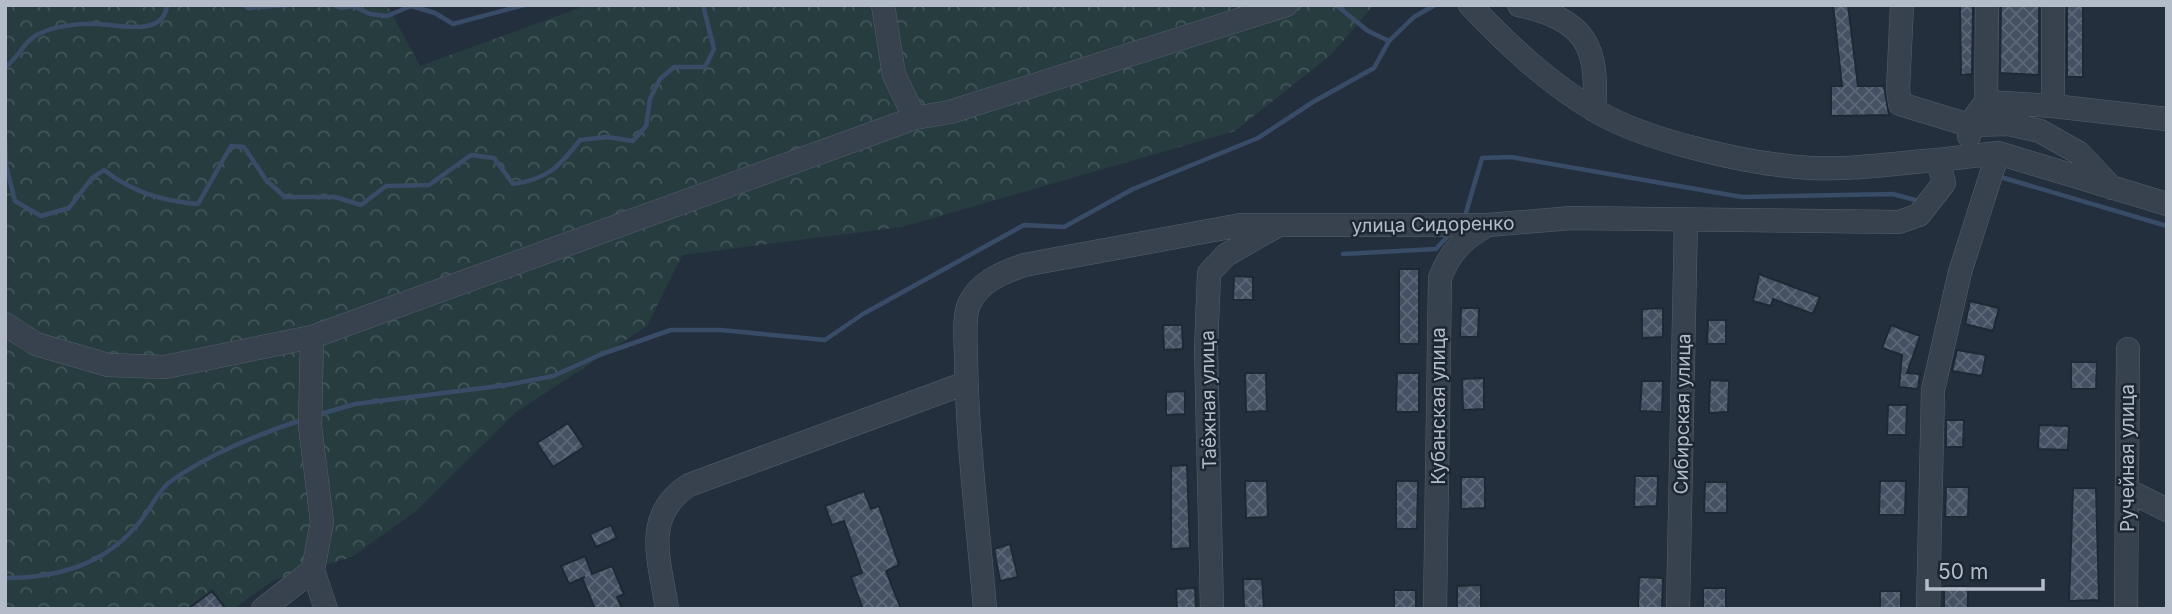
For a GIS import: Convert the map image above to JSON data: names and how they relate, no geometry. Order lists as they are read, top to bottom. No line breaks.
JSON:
{"streets":{"street":["улица Сидоренко","Таёжная улица","Кубанская улица","Сибирская улица","Ручейная улица"]},"crossings":[["улица Сидоренко","Таёжная улица"],["улица Сидоренко","Кубанская улица"],["улица Сидоренко","Сибирская улица"]],"scale_bar":"50 m"}
